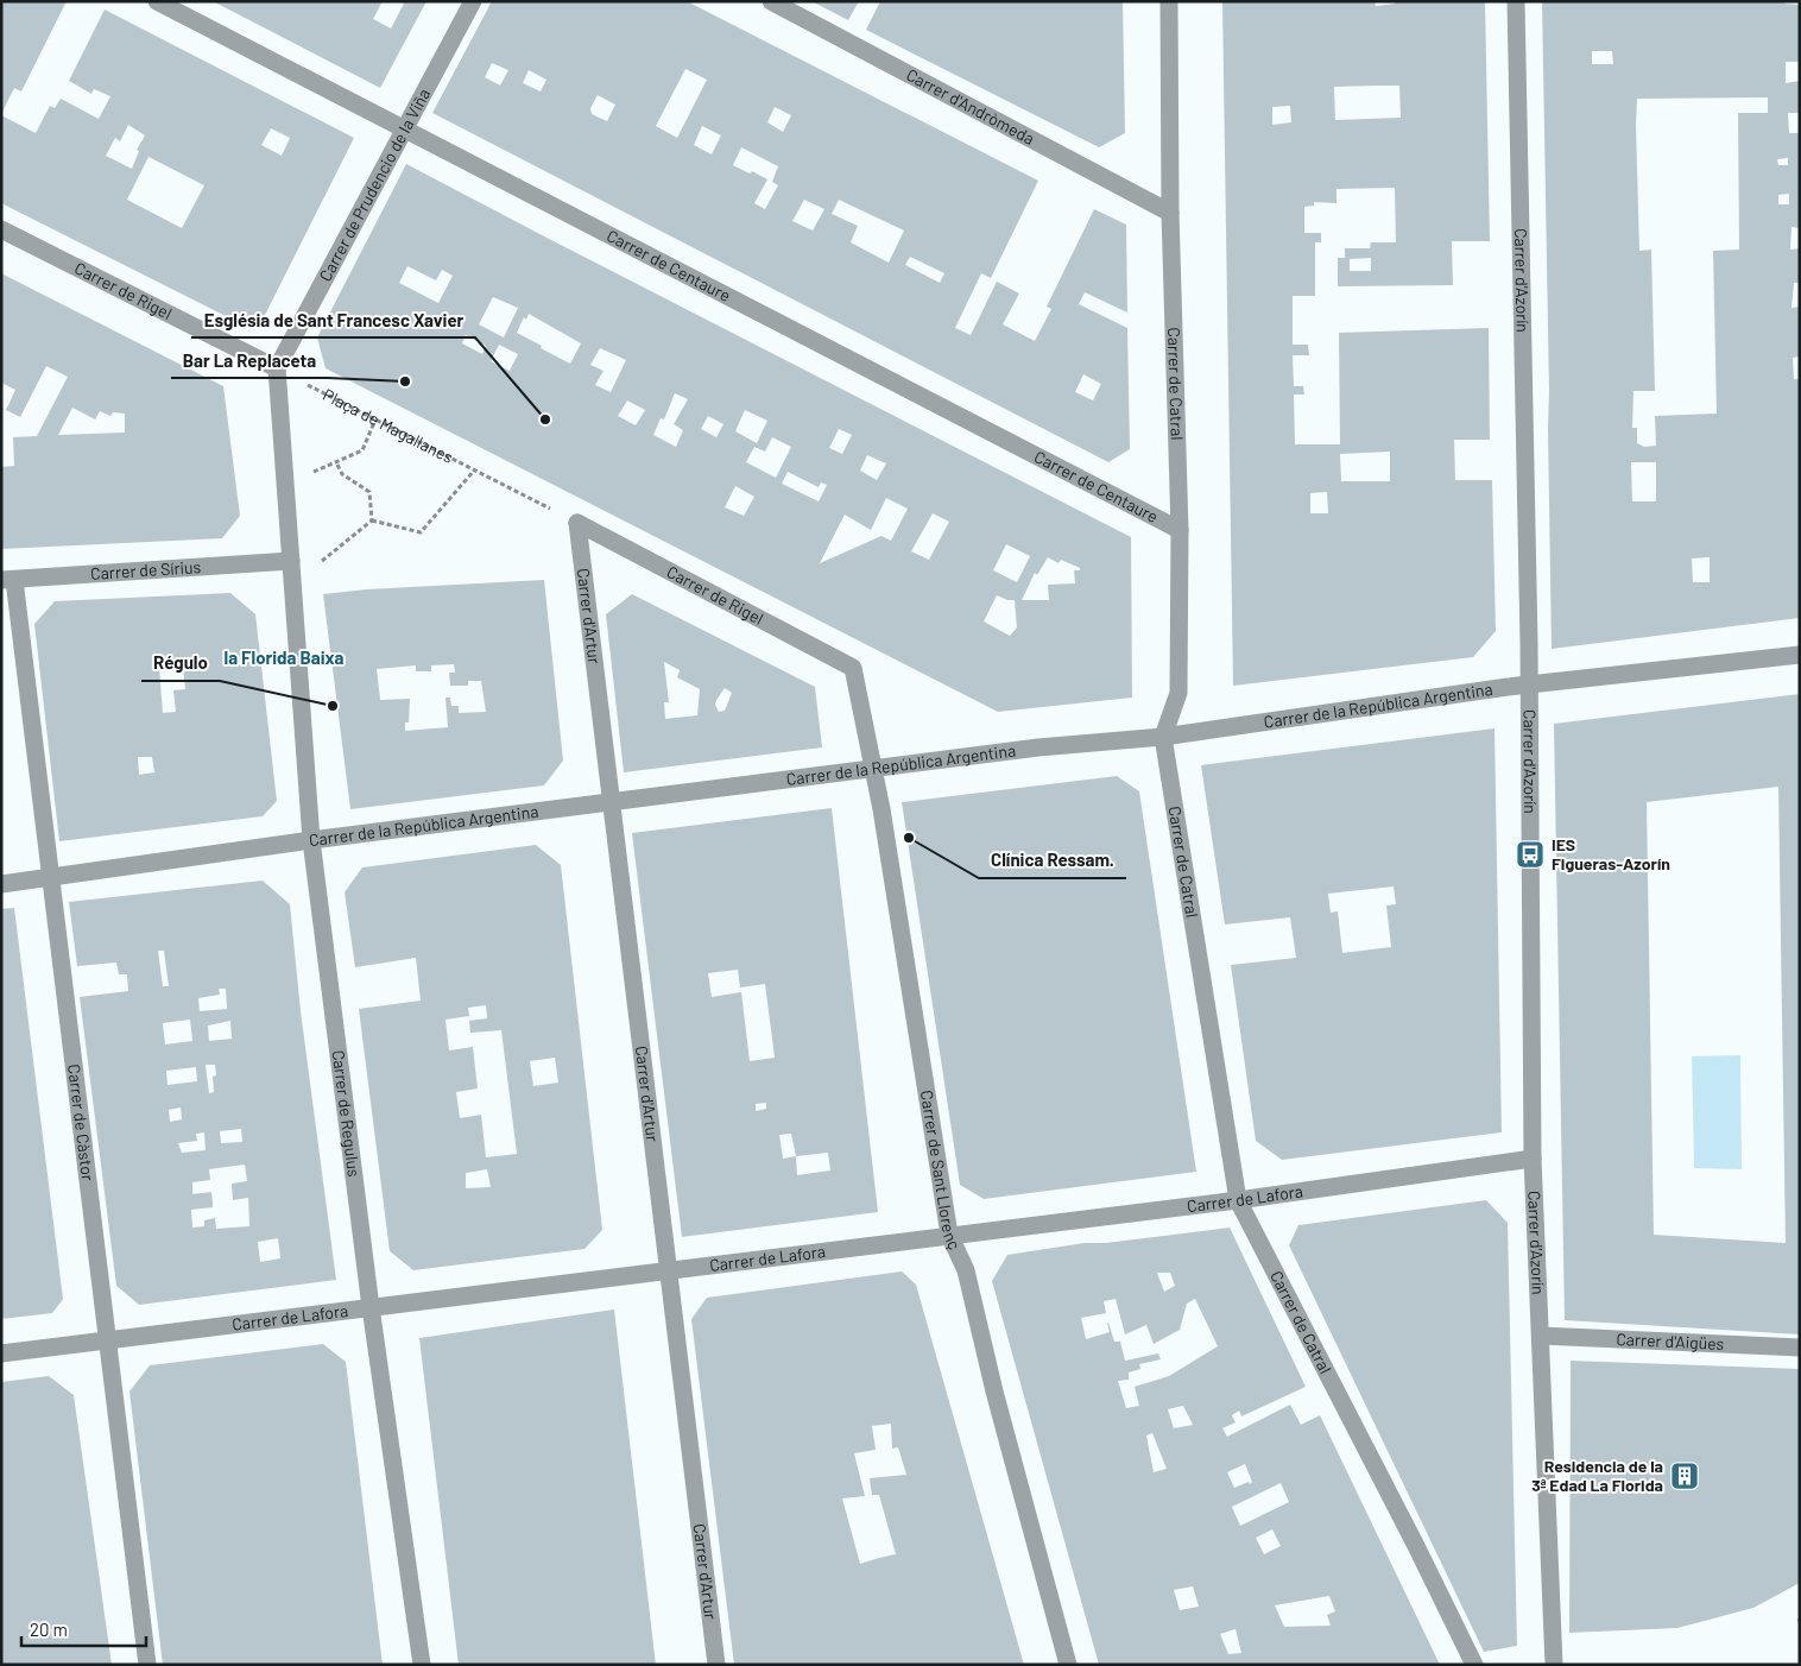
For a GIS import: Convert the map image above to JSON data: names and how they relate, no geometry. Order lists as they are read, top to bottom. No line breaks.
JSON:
{"streets":{"street":["Carrer d'Andròmeda","Carrer de Prudencio de la Viña","Carrer de Centaure","Carrer d'Azorín","Carrer de Rigel","Carrer de Catral","Carrer de Sírius","Carrer d'Artur","Carrer de la República Argentina","Carrer de Regulus","Carrer de Càstor","Carrer de Sant Llorenç","Carrer de Lafora","Carrer d'Aigües"],"path":["Plaça de Magallanes"]},"crossings":[["Carrer d'Andròmeda","Carrer de Catral"],["Carrer de Prudencio de la Viña","Carrer de Centaure"],["Carrer de Prudencio de la Viña","Carrer de Rigel"],["Carrer de Prudencio de la Viña","Plaça de Magallanes"],["Carrer de Centaure","Carrer de Catral"],["Carrer d'Azorín","Carrer de la República Argentina"],["Carrer d'Azorín","Carrer de Lafora"],["Carrer d'Azorín","Carrer d'Aigües"],["Carrer de Rigel","Plaça de Magallanes"],["Carrer de Rigel","Carrer d'Artur"],["Carrer de Rigel","Carrer de Sant Llorenç"],["Carrer de Catral","Carrer de la República Argentina"],["Carrer de Catral","Carrer de Lafora"],["Plaça de Magallanes","Carrer d'Artur"],["Carrer de Sírius","Carrer de Regulus"],["Carrer de Sírius","Carrer de Càstor"],["Carrer d'Artur","Carrer de la República Argentina"],["Carrer d'Artur","Carrer de Lafora"],["Carrer de la República Argentina","Carrer de Regulus"],["Carrer de la República Argentina","Carrer de Càstor"],["Carrer de la República Argentina","Carrer de Sant Llorenç"],["Carrer de Regulus","Carrer de Lafora"],["Carrer de Càstor","Carrer de Lafora"],["Carrer de Sant Llorenç","Carrer de Lafora"]],"districts":["la Florida Baixa"],"places":{"other":["Bar La Replaceta","Església de Sant Francesc Xavier","Régulo","Clínica Ressam."],"bus stop":["IES Figueras-Azorín"],"building":["Residencia de la 3ª Edad La Florida"]},"scale_bar":"20 m"}
